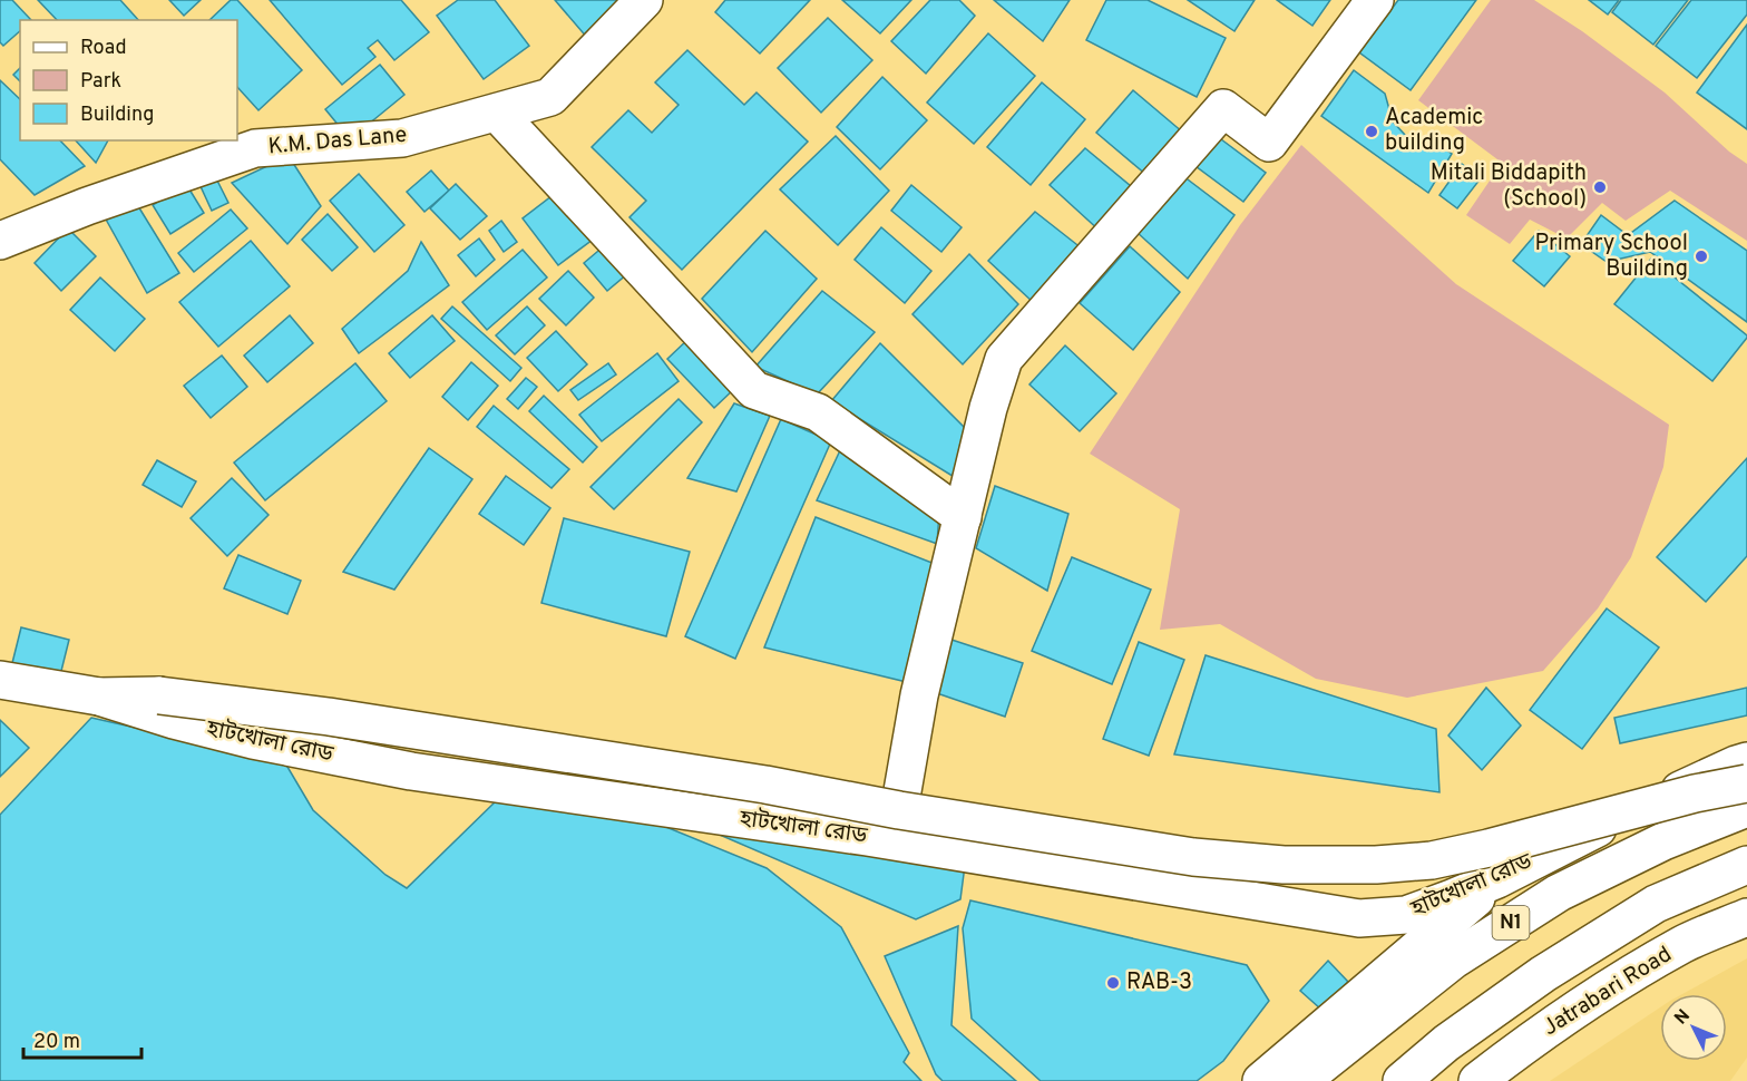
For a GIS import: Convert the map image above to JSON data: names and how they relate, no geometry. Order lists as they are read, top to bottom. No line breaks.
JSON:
{"streets":{"main road":["K.M. Das Lane","হাটখোলা রোড","N1","Jatrabari Road"]},"places":["Academic building","Mitali Biddapith (School)","Primary School Building","RAB-3"],"legend":["Road","Park","Building"],"scale_bar":"20 m","north":"top left"}
